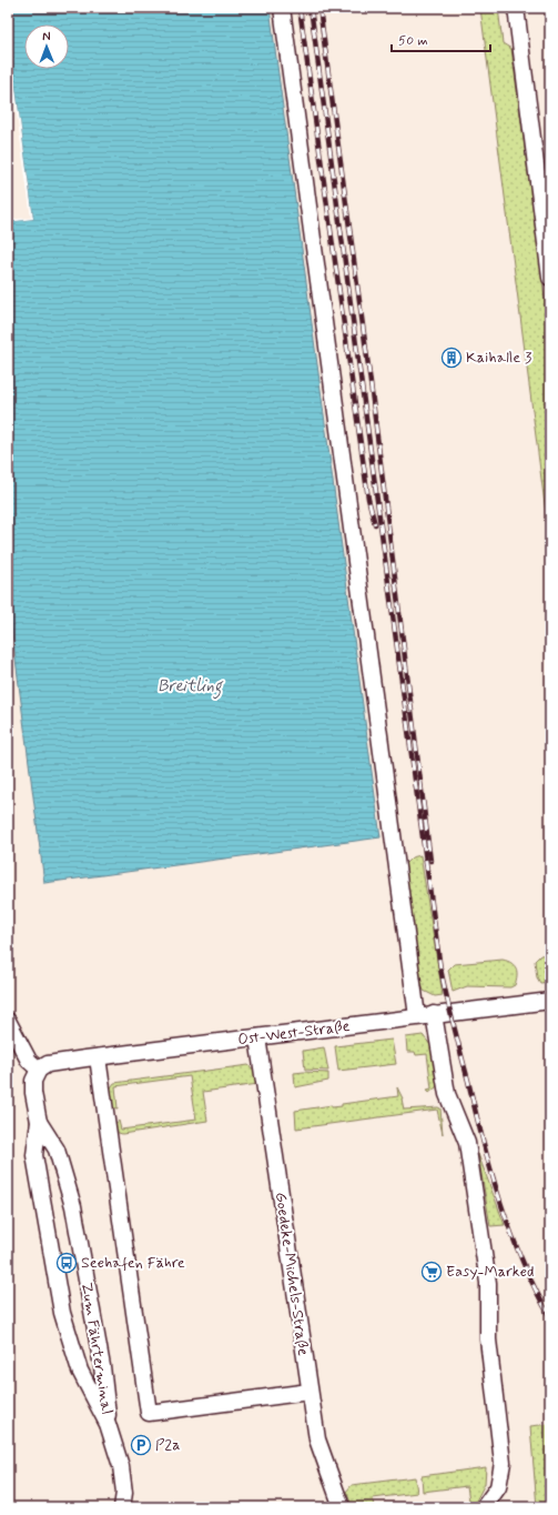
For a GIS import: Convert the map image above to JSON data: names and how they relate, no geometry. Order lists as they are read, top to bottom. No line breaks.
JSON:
{"streets":{"street":["Ost-West-Straße","Goedeke-Michels-Straße","Zum Fährterminal"]},"crossings":[["Ost-West-Straße","Goedeke-Michels-Straße"],["Ost-West-Straße","Zum Fährterminal"]],"water":["Breitling"],"places":{"building":["Kaihalle 3"],"bus stop":["Seehafen Fähre"],"supermarket":["Easy-Marked"],"parking":["P2a"]},"scale_bar":"50 m","north":"top"}
